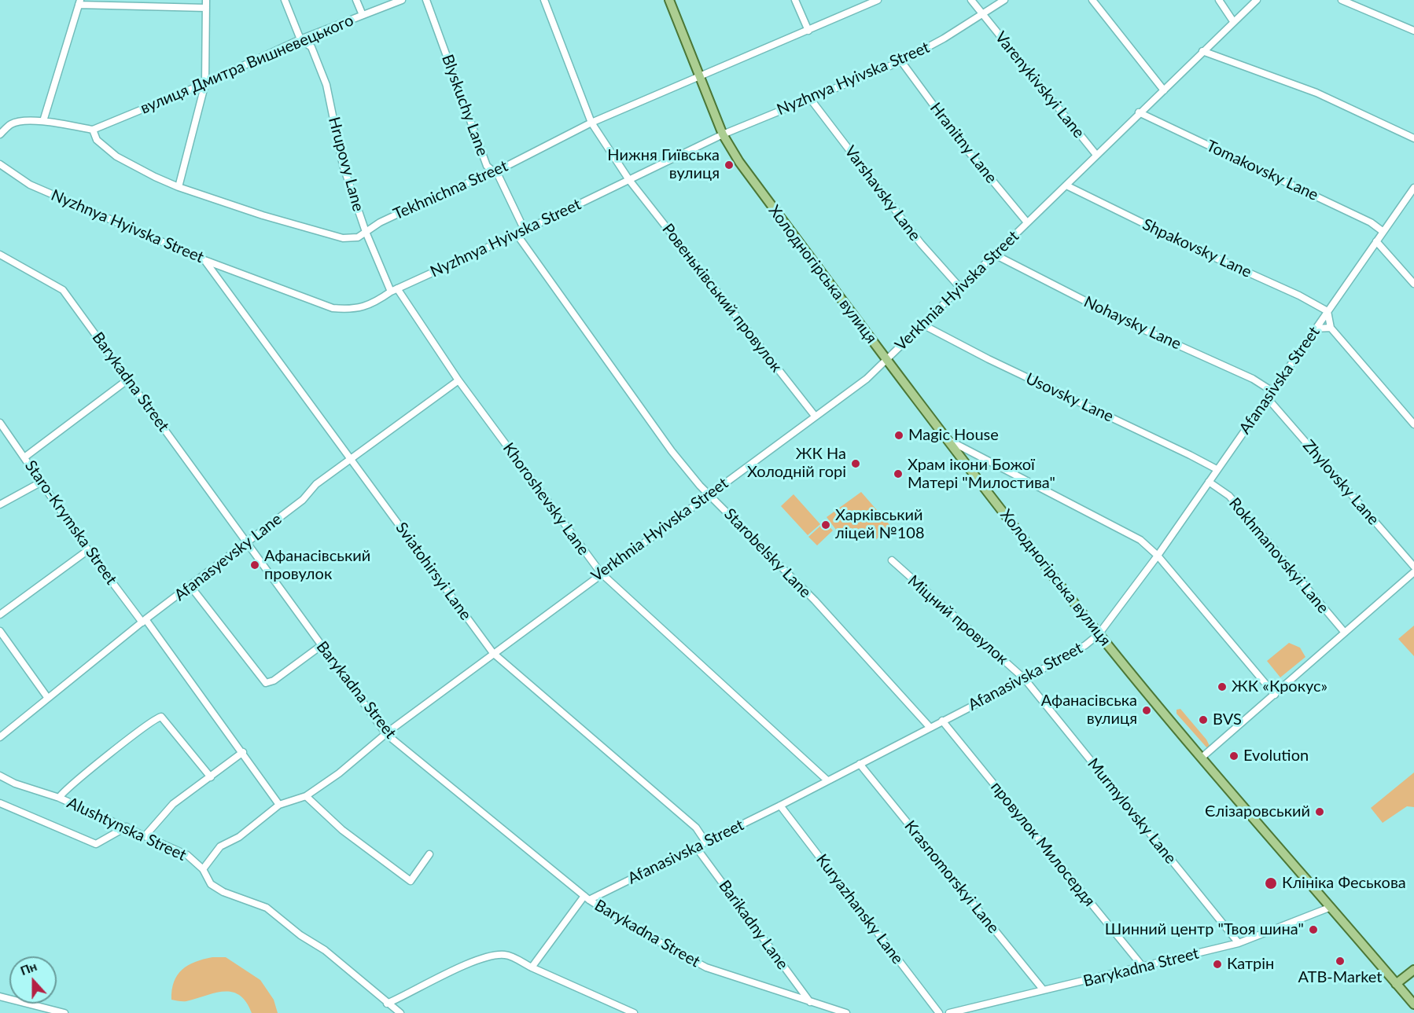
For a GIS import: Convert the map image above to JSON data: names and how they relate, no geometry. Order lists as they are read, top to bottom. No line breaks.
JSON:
{"streets":{"main road":["Холодногірська вулиця"],"street":["вулиця Дмитра Вишневецького","Nyzhnya Hyivska Street","Varenykivskyi Lane","Blyskuchy Lane","Hranitny Lane","Hrupovy Lane","Tomakovsky Lane","Tekhnichna Street","Varshavsky Lane","Shpakovsky Lane","Verkhnia Hyivska Street","Ровеньківський провулок","Nohaysky Lane","Afanasivska Street","Barykadna Street","Usovsky Lane","Zhylovsky Lane","Khoroshevsky Lane","Staro-Krymska Street","Starobelsky Lane","Rokhmanovskyi Lane","Afanasyevsky Lane","Sviatohirsyi Lane","Міцний провулок","Murmylovsky Lane","Alushtynska Street","провулок Милосердя","Krasnomorskyi Lane","Kuryazhansky Lane","Barikadny Lane"]},"crossings":[["вулиця Дмитра Вишневецького","Tekhnichna Street"],["Nyzhnya Hyivska Street","Varenykivskyi Lane"],["Nyzhnya Hyivska Street","Blyskuchy Lane"],["Nyzhnya Hyivska Street","Hranitny Lane"],["Nyzhnya Hyivska Street","Hrupovy Lane"],["Nyzhnya Hyivska Street","Varshavsky Lane"],["Nyzhnya Hyivska Street","Холодногірська вулиця"],["Nyzhnya Hyivska Street","Ровеньківський провулок"],["Nyzhnya Hyivska Street","Khoroshevsky Lane"],["Nyzhnya Hyivska Street","Starobelsky Lane"],["Nyzhnya Hyivska Street","Sviatohirsyi Lane"],["Varenykivskyi Lane","Verkhnia Hyivska Street"],["Blyskuchy Lane","Tekhnichna Street"],["Hranitny Lane","Verkhnia Hyivska Street"],["Hrupovy Lane","Tekhnichna Street"],["Tomakovsky Lane","Verkhnia Hyivska Street"],["Tomakovsky Lane","Afanasivska Street"],["Tekhnichna Street","Холодногірська вулиця"],["Tekhnichna Street","Ровеньківський провулок"],["Varshavsky Lane","Verkhnia Hyivska Street"],["Shpakovsky Lane","Verkhnia Hyivska Street"],["Shpakovsky Lane","Afanasivska Street"],["Холодногірська вулиця","Verkhnia Hyivska Street"],["Холодногірська вулиця","Afanasivska Street"],["Холодногірська вулиця","Barykadna Street"],["Verkhnia Hyivska Street","Ровеньківський провулок"],["Verkhnia Hyivska Street","Nohaysky Lane"],["Verkhnia Hyivska Street","Barykadna Street"],["Verkhnia Hyivska Street","Usovsky Lane"],["Verkhnia Hyivska Street","Khoroshevsky Lane"],["Verkhnia Hyivska Street","Staro-Krymska Street"],["Verkhnia Hyivska Street","Starobelsky Lane"],["Verkhnia Hyivska Street","Sviatohirsyi Lane"],["Verkhnia Hyivska Street","Alushtynska Street"],["Nohaysky Lane","Afanasivska Street"],["Afanasivska Street","Barykadna Street"],["Afanasivska Street","Usovsky Lane"],["Afanasivska Street","Zhylovsky Lane"],["Afanasivska Street","Khoroshevsky Lane"],["Afanasivska Street","Starobelsky Lane"],["Afanasivska Street","Rokhmanovskyi Lane"],["Afanasivska Street","Sviatohirsyi Lane"],["Afanasivska Street","Міцний провулок"],["Afanasivska Street","Murmylovsky Lane"],["Afanasivska Street","провулок Милосердя"],["Afanasivska Street","Krasnomorskyi Lane"],["Afanasivska Street","Kuryazhansky Lane"],["Afanasivska Street","Barikadny Lane"],["Barykadna Street","Afanasyevsky Lane"],["Barykadna Street","Murmylovsky Lane"],["Barykadna Street","провулок Милосердя"],["Barykadna Street","Krasnomorskyi Lane"],["Barykadna Street","Barikadny Lane"],["Khoroshevsky Lane","Afanasyevsky Lane"],["Staro-Krymska Street","Afanasyevsky Lane"],["Afanasyevsky Lane","Sviatohirsyi Lane"],["Міцний провулок","Murmylovsky Lane"]],"places":["Нижня Гиївська вулиця","Magic House","ЖК На Холодній горі","Храм ікони Божої Матері \"Милостива\"","Харківський ліцей №108","Афанасівський провулок","ЖК «Крокус»","Афанасівська вулиця","BVS","Evolution","Єлізаровський","Клініка Феськова","Шинний центр \"Твоя шина\"","ATB-Market","Катрін"],"north":"top"}
